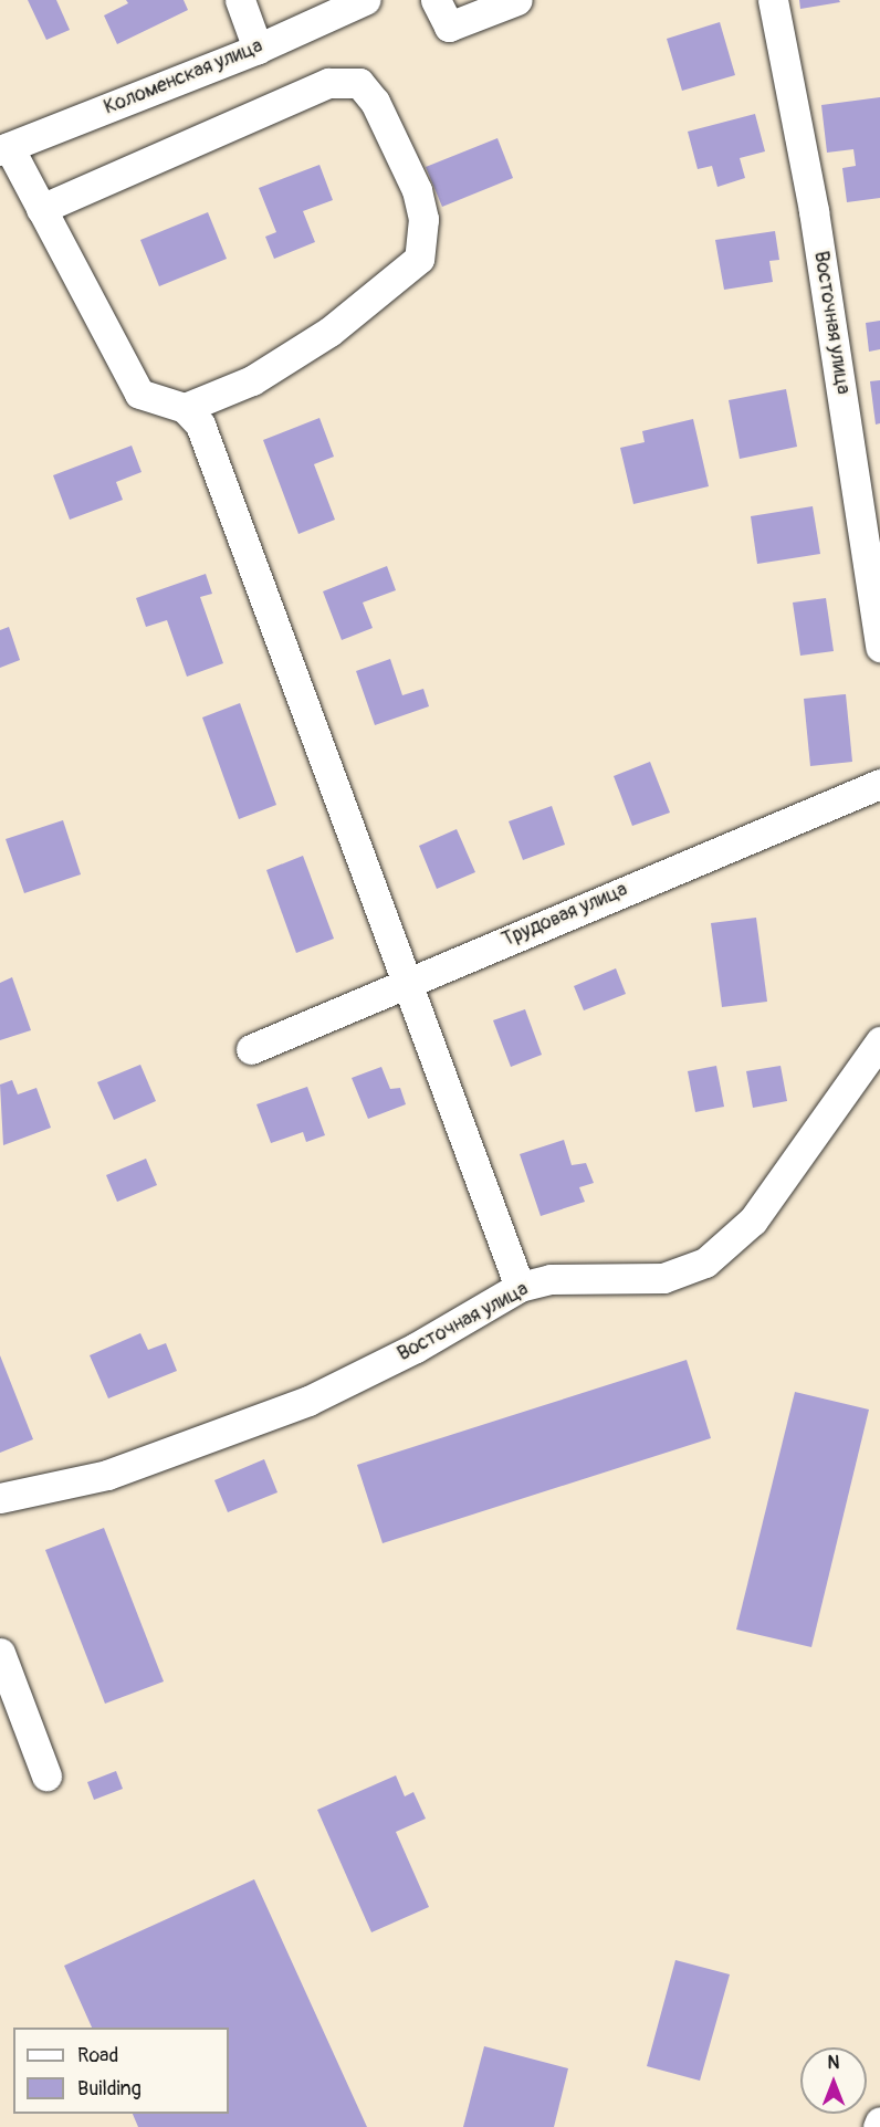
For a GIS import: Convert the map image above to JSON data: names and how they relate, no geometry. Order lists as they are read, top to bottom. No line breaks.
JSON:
{"streets":{"street":["Коломенская улица","Восточная улица","Трудовая улица"]},"legend":["Road","Building"],"north":"top"}
